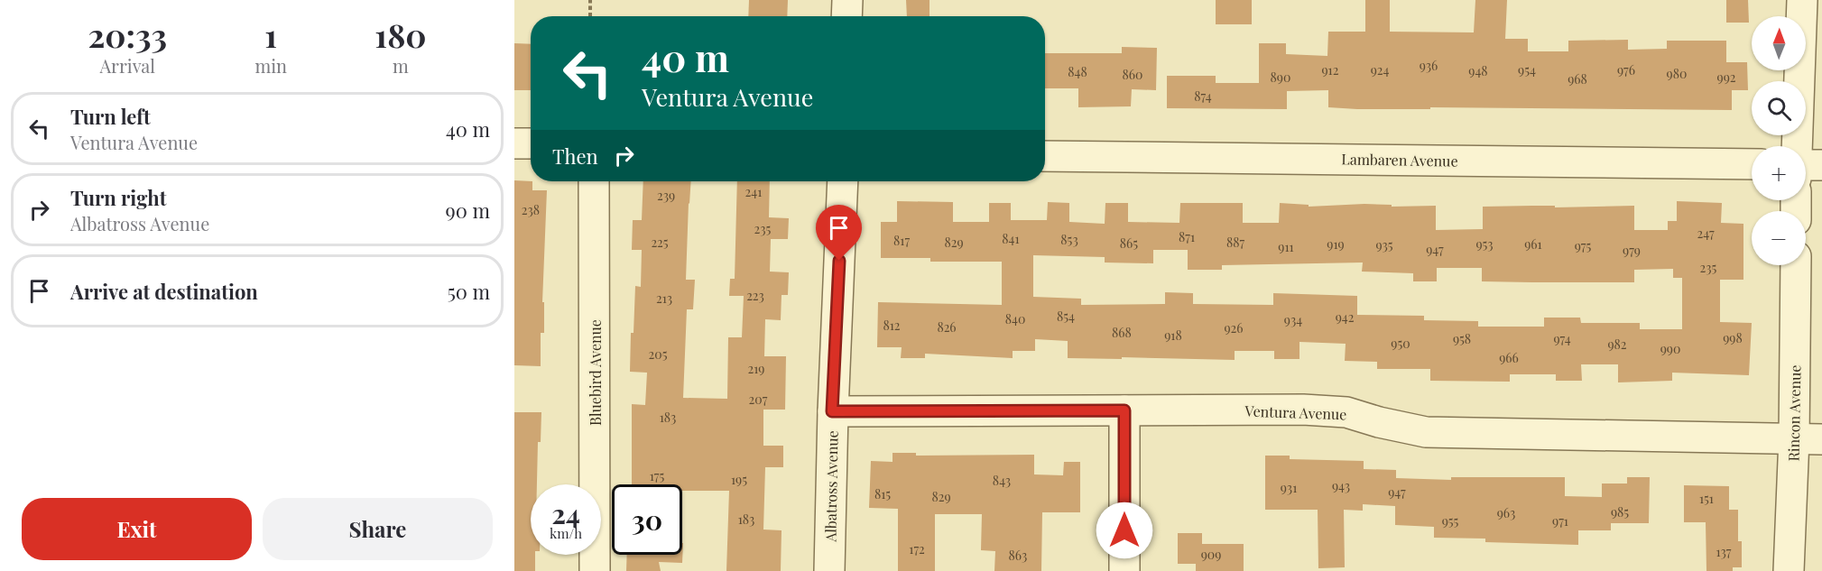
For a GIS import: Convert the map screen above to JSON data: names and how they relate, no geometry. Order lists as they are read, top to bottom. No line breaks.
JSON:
{"streets":{"street":["Lambaren Avenue","Bluebird Avenue","Ventura Avenue","Rincon Avenue","Albatross Avenue"]},"crossings":[["Ventura Avenue","Rincon Avenue"],["Ventura Avenue","Albatross Avenue"]],"house_numbers":["936","912","924","954","976","948","848","980","860","890","992","968","874","241","239","238","235","247","871","841","853","817","225","829","887","865","919","953","961","935","975","911","947","979","235","223","213","854","942","840","934","812","826","926","868","918","998","958","974","950","982","990","205","966","219","207","183","175","195","843","943","931","947","815","829","151","985","963","183","955","971","172","137","909","863"],"north":"top","page":{"eta":["20:33","Arrival","1","min","180","m"],"map_buttons":["+","−"],"turn":["40 m","Ventura Avenue"],"list":[{"name":"Turn left","note":"Ventura Avenue","value":"40 m"},{"name":"Turn right","note":"Albatross Avenue","value":"90 m"},{"name":"Arrive at destination","value":"50 m"}],"then":"Then","speed":"24 km/h","limit":"30","buttons":["Exit","Share"]}}
